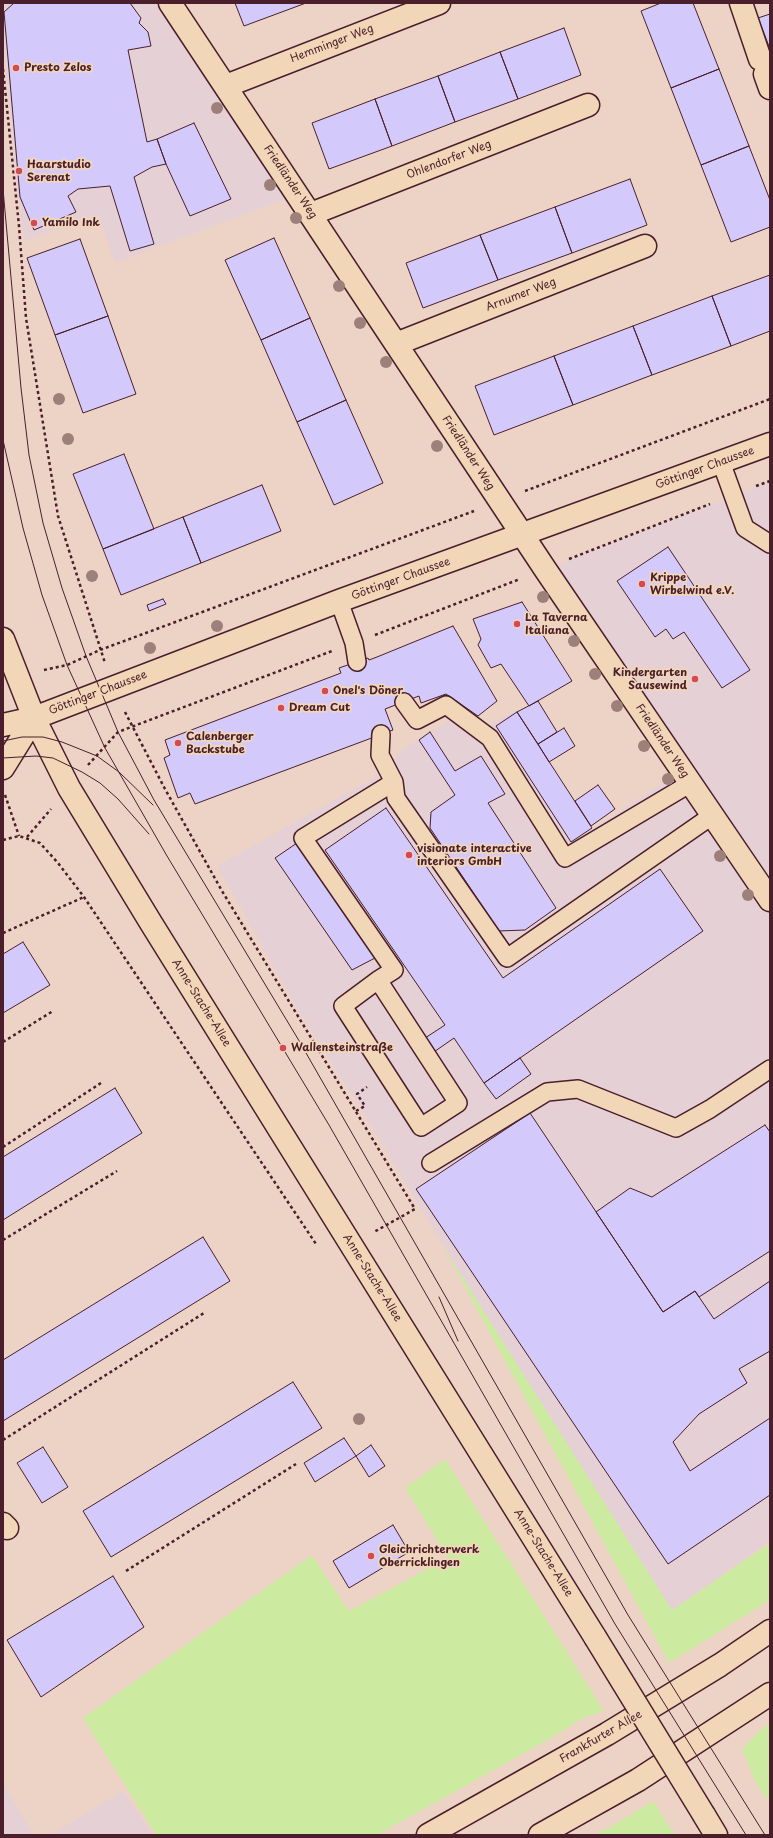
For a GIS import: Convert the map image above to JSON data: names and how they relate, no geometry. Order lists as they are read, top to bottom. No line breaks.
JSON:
{"streets":{"street":["Hemminger Weg","Ohlendorfer Weg","Friedländer Weg","Arnumer Weg","Göttinger Chaussee","Anne-Stache-Allee","Frankfurter Allee"]},"crossings":[["Hemminger Weg","Friedländer Weg"],["Ohlendorfer Weg","Friedländer Weg"],["Friedländer Weg","Arnumer Weg"],["Friedländer Weg","Göttinger Chaussee"],["Göttinger Chaussee","Anne-Stache-Allee"]],"places":["Presto Zelos","Haarstudio Serenat","Yamilo Ink","Krippe Wirbelwind e.V.","La Taverna Italiana","Kindergarten Sausewind","Onel's Döner","Dream Cut","Calenberger Backstube","visionate interactive interiors GmbH","Wallensteinstraße","Gleichrichterwerk Oberricklingen"]}
